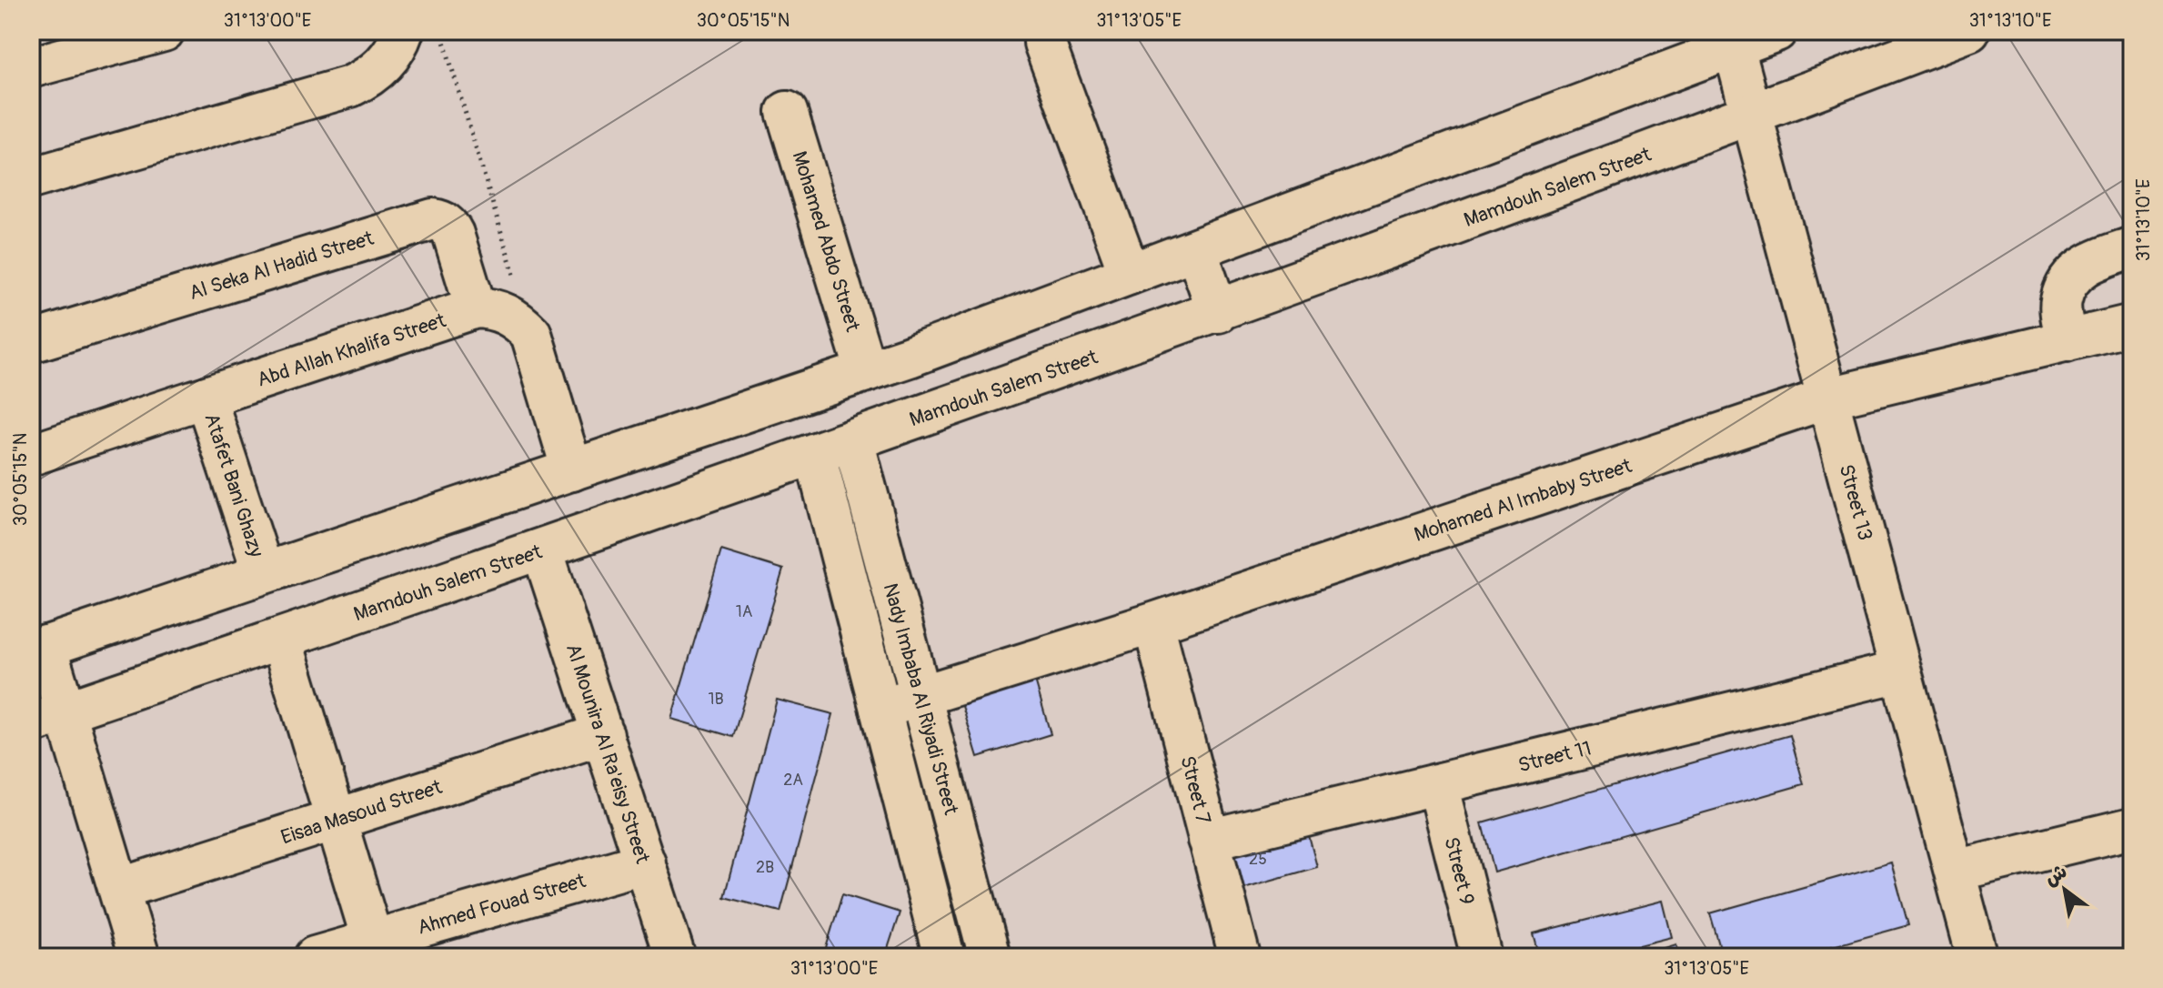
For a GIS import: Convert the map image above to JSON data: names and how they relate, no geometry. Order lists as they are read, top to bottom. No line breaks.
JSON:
{"streets":{"street":["Mamdouh Salem Street","Mohamed Abdo Street","Al Seka Al Hadid Street","Abd Allah Khalifa Street","Atafet Bani Ghazy","Mohamed Al Imbaby Street","Street 13","Nady Imbaba Al Riyadi Street","Al Mounira Al Ra'eisy Street","Street 11","Street 7","Eisaa Masoud Street","Street 9","Ahmed Fouad Street"]},"crossings":[["Mamdouh Salem Street","Street 13"],["Mamdouh Salem Street","Nady Imbaba Al Riyadi Street"],["Mamdouh Salem Street","Al Mounira Al Ra'eisy Street"],["Al Seka Al Hadid Street","Abd Allah Khalifa Street"],["Abd Allah Khalifa Street","Atafet Bani Ghazy"],["Mohamed Al Imbaby Street","Street 13"],["Mohamed Al Imbaby Street","Nady Imbaba Al Riyadi Street"],["Mohamed Al Imbaby Street","Street 7"],["Street 13","Street 11"],["Al Mounira Al Ra'eisy Street","Eisaa Masoud Street"],["Al Mounira Al Ra'eisy Street","Ahmed Fouad Street"],["Street 11","Street 7"],["Street 11","Street 9"]],"house_numbers":["1A","1B","2A","25","2B"],"north":"top left","coordinates":["31°13'00\"E","30°05'15\"N","31°13'05\"E","31°13'10\"E"]}
